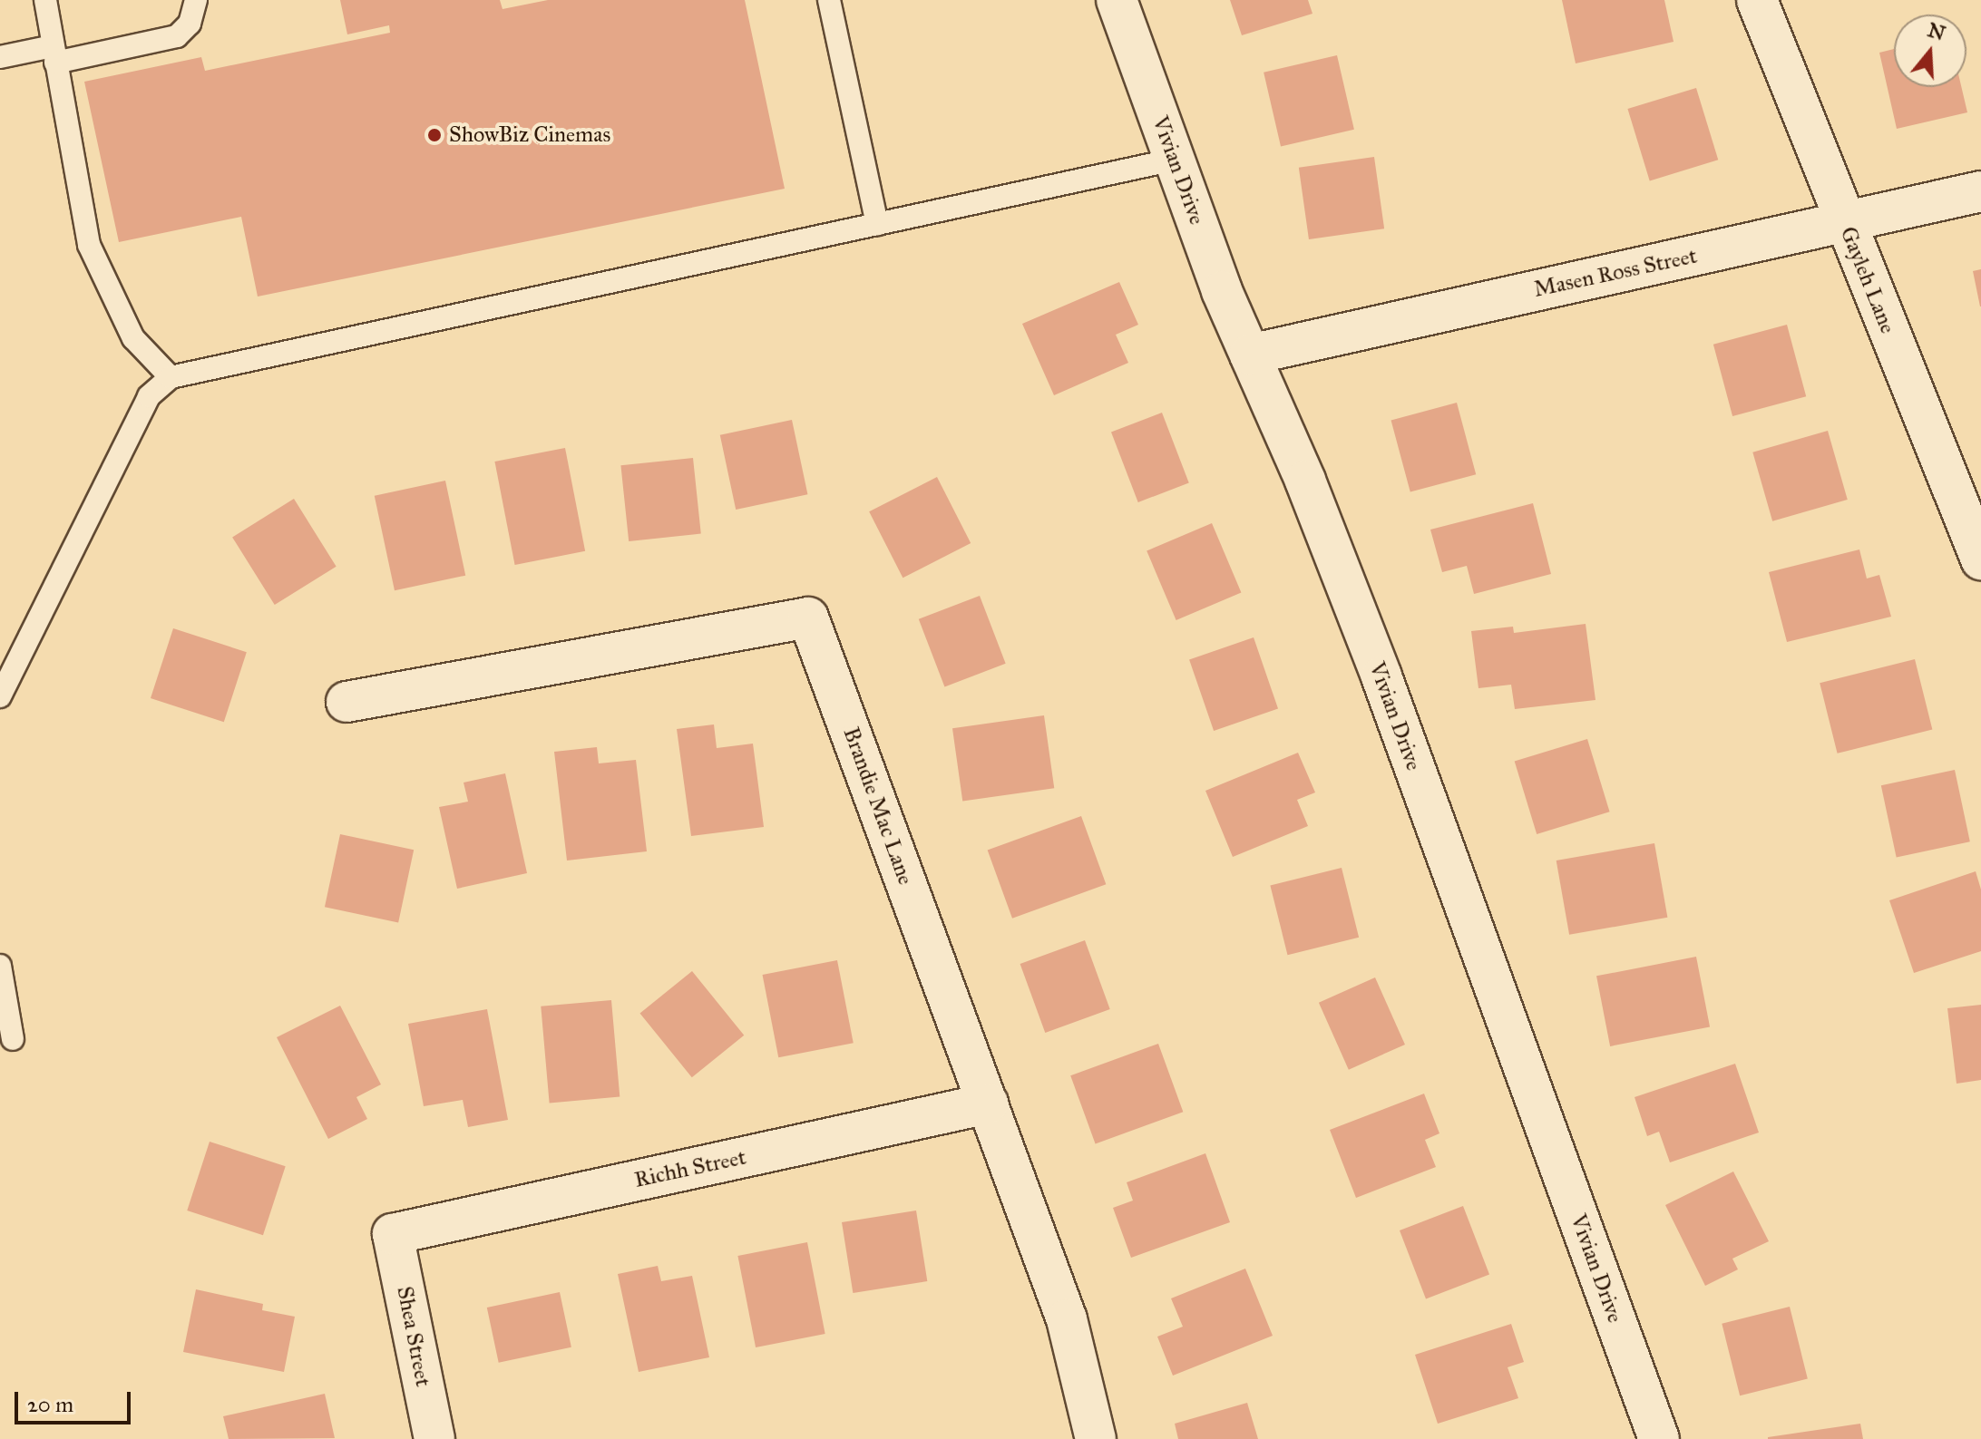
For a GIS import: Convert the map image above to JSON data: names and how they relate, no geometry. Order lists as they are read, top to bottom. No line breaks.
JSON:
{"streets":{"street":["Vivian Drive","Masen Ross Street","Gayleh Lane","Brandie Mac Lane","Richh Street","Shea Street"]},"crossings":[["Vivian Drive","Masen Ross Street"],["Masen Ross Street","Gayleh Lane"],["Brandie Mac Lane","Richh Street"],["Richh Street","Shea Street"]],"places":["ShowBiz Cinemas"],"scale_bar":"20 m","north":"top"}
